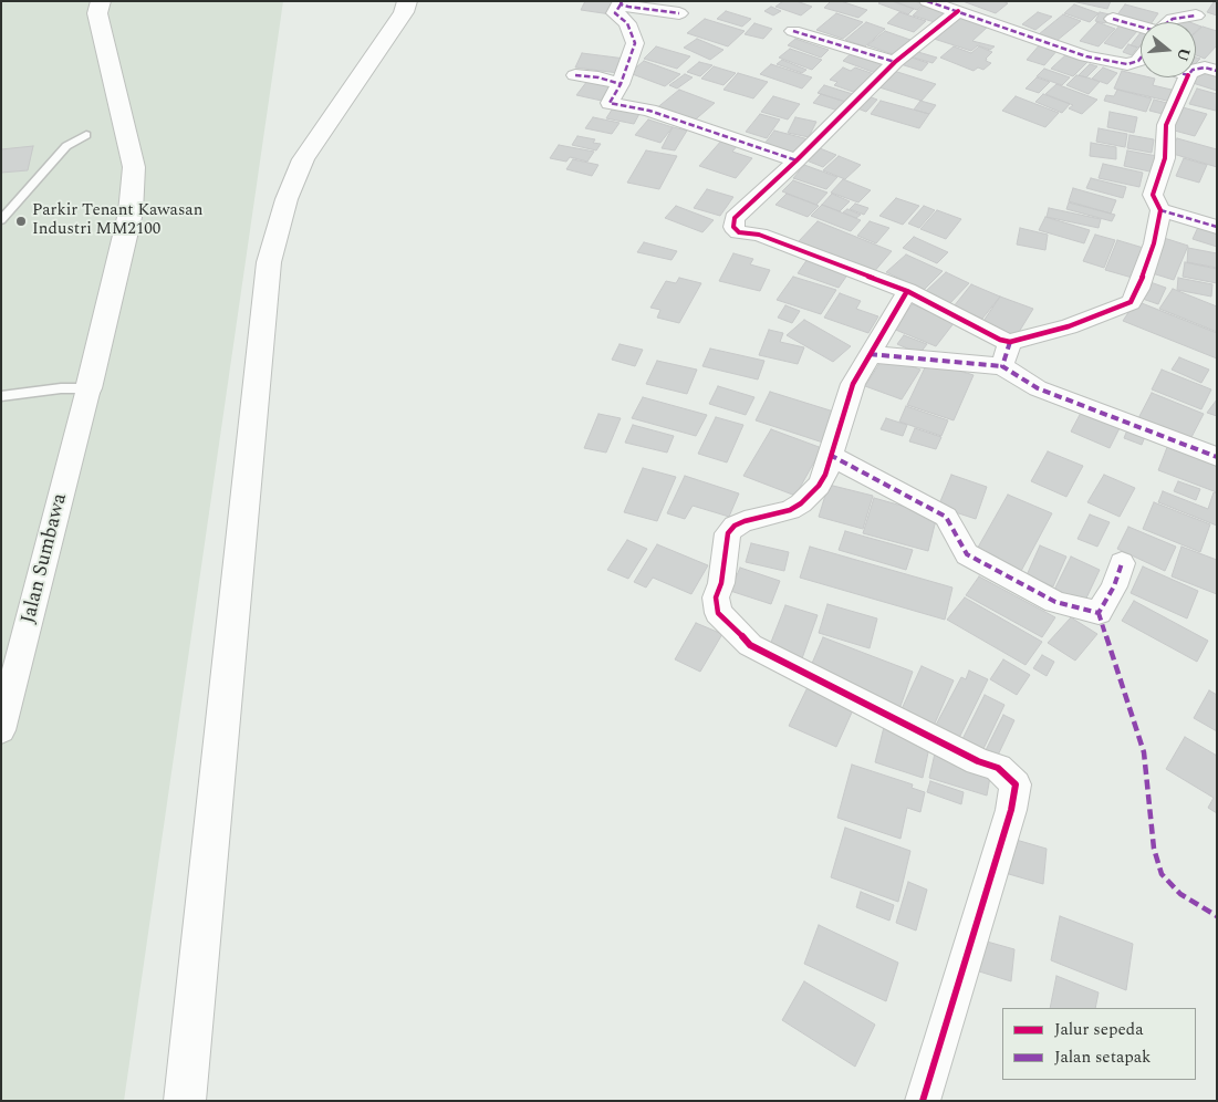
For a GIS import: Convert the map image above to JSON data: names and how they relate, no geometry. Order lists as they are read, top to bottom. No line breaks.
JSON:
{"streets":{"street":["Jalan Sumbawa"]},"places":["Parkir Tenant Kawasan Industri MM2100"],"legend":["Jalur sepeda","Jalan setapak"],"north":"right"}
